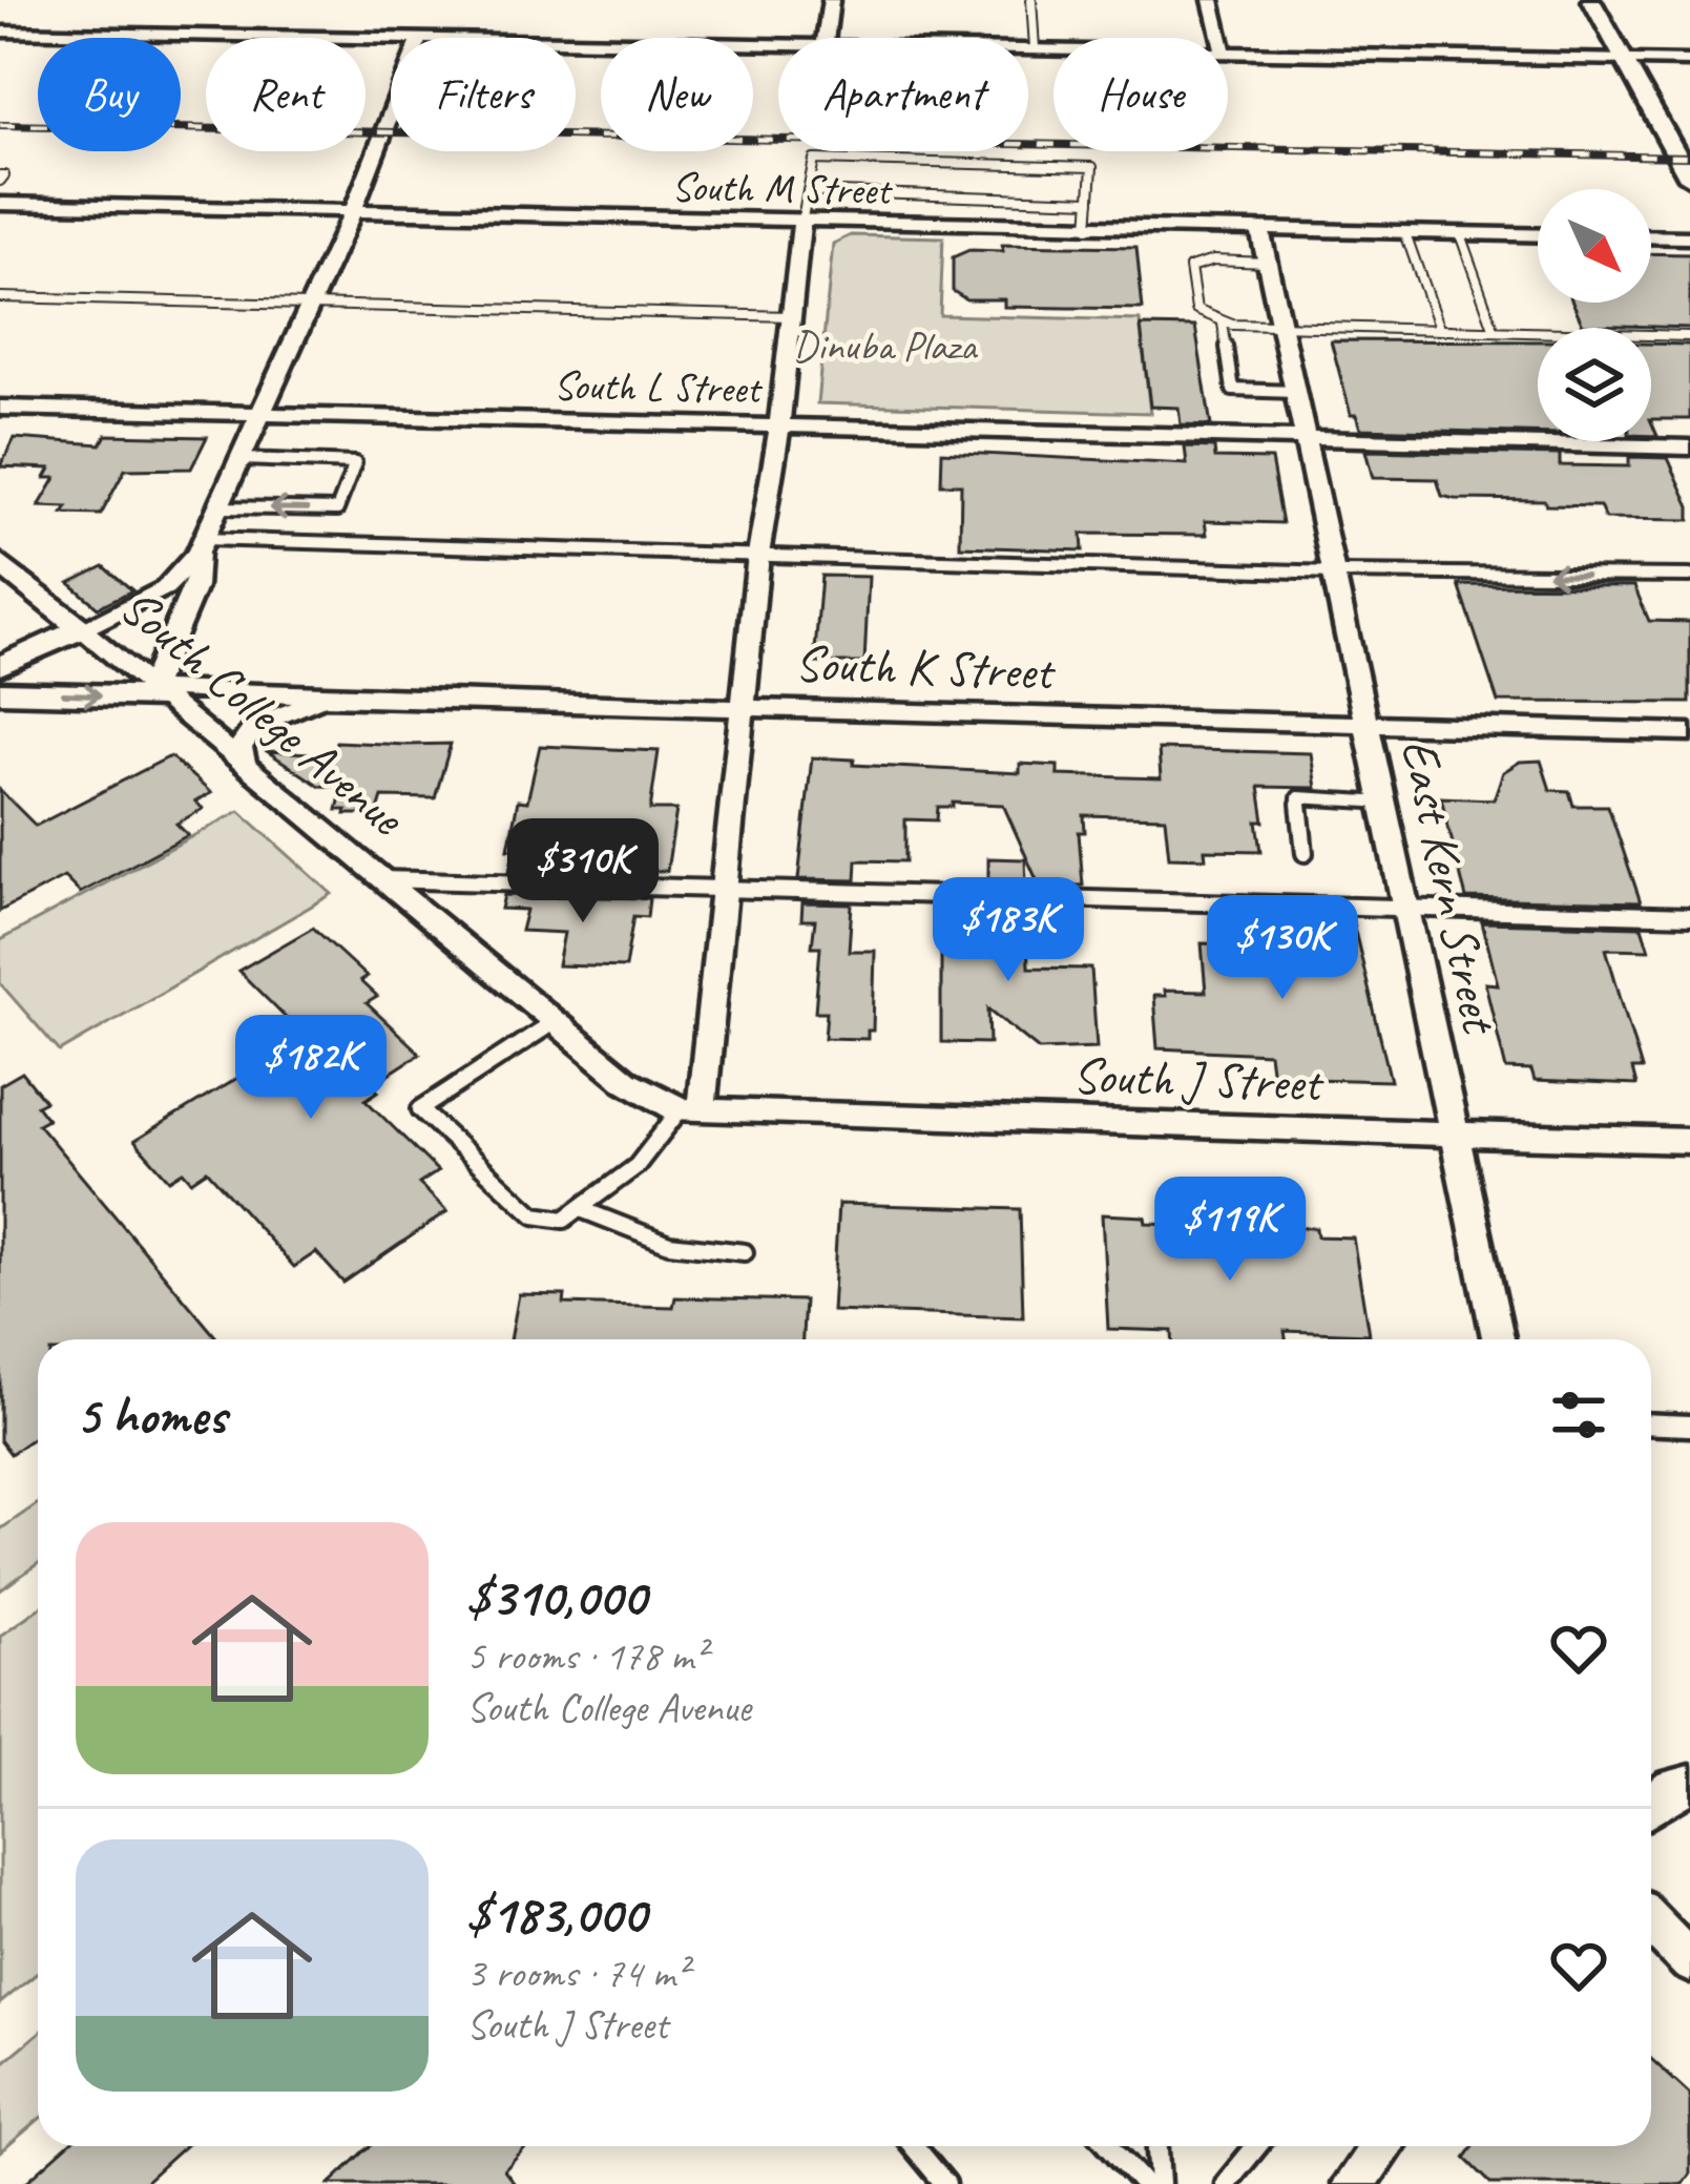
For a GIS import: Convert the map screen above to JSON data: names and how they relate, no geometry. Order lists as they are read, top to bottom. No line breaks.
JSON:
{"streets":{"street":["South M Street","South L Street","South K Street","South College Avenue","East Kern Street","South J Street"]},"crossings":[["South M Street","East Kern Street"],["South L Street","East Kern Street"],["South K Street","South College Avenue"],["South K Street","East Kern Street"],["South College Avenue","South J Street"],["East Kern Street","South J Street"]],"parks":["Dinuba Plaza"],"north":"bottom right","page":{"chip":["Buy","Rent","Filters","New","Apartment","House"],"price":["$310K","$183K","$130K","$182K","$119K"],"heading":"5 homes","list":[{"name":"$310,000","note":"5 rooms · 178 m² · South College Avenue"},{"name":"$183,000","note":"3 rooms · 74 m² · South J Street"}]}}
